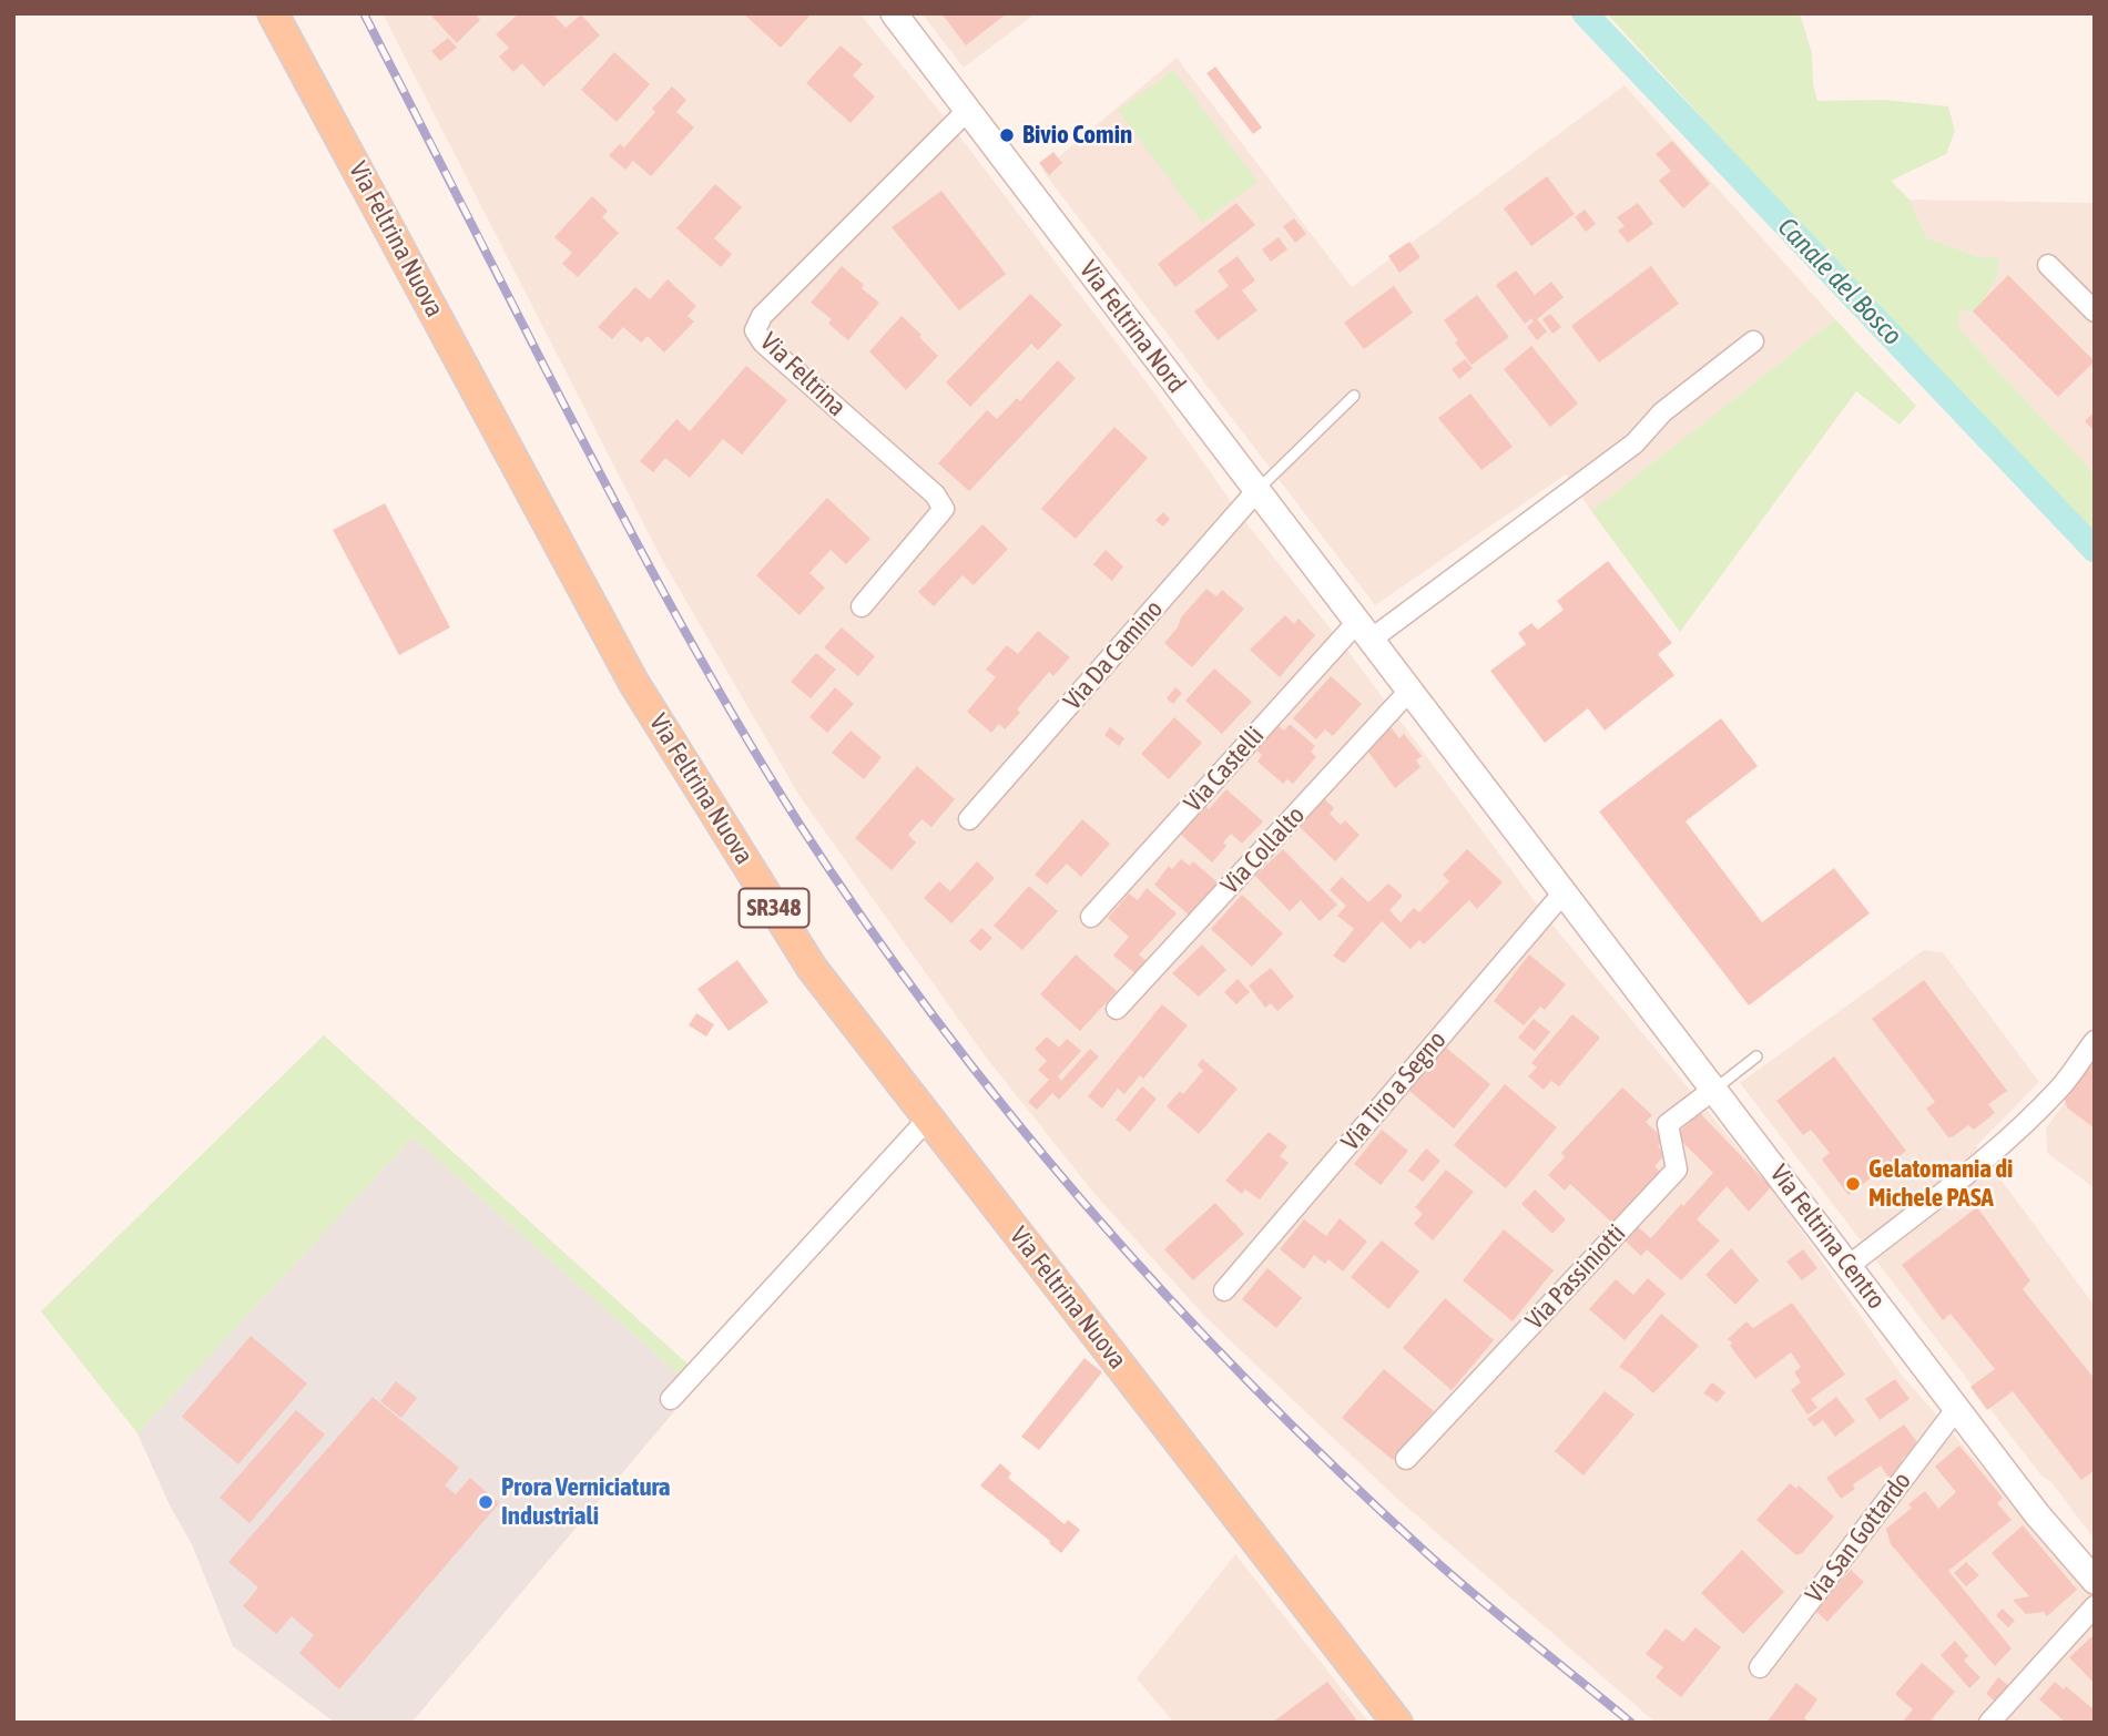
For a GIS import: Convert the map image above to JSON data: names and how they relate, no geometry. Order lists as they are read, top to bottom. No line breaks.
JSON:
{"streets":{"main road":["Via Feltrina Nuova","Via Feltrina Nord","SR348","Via Feltrina Centro"],"street":["Via Feltrina","Via Da Camino","Via Castelli","Via Collalto","Via Tiro a Segno","Via Passiniotti","Via San Gottardo"]},"crossings":[["Via Feltrina Nord","Via Feltrina"],["Via Feltrina Nord","Via Da Camino"],["Via Feltrina Nord","Via Castelli"],["Via Feltrina Nord","Via Collalto"],["Via Feltrina Nord","Via Tiro a Segno"],["Via Feltrina Nord","Via Feltrina Centro"],["Via Tiro a Segno","Via Feltrina Centro"],["Via Feltrina Centro","Via Passiniotti"],["Via Feltrina Centro","Via San Gottardo"]],"water":["Canale del Bosco"],"places":["Bivio Comin","Gelatomania di Michele PASA","Prora Verniciatura Industriali"]}
